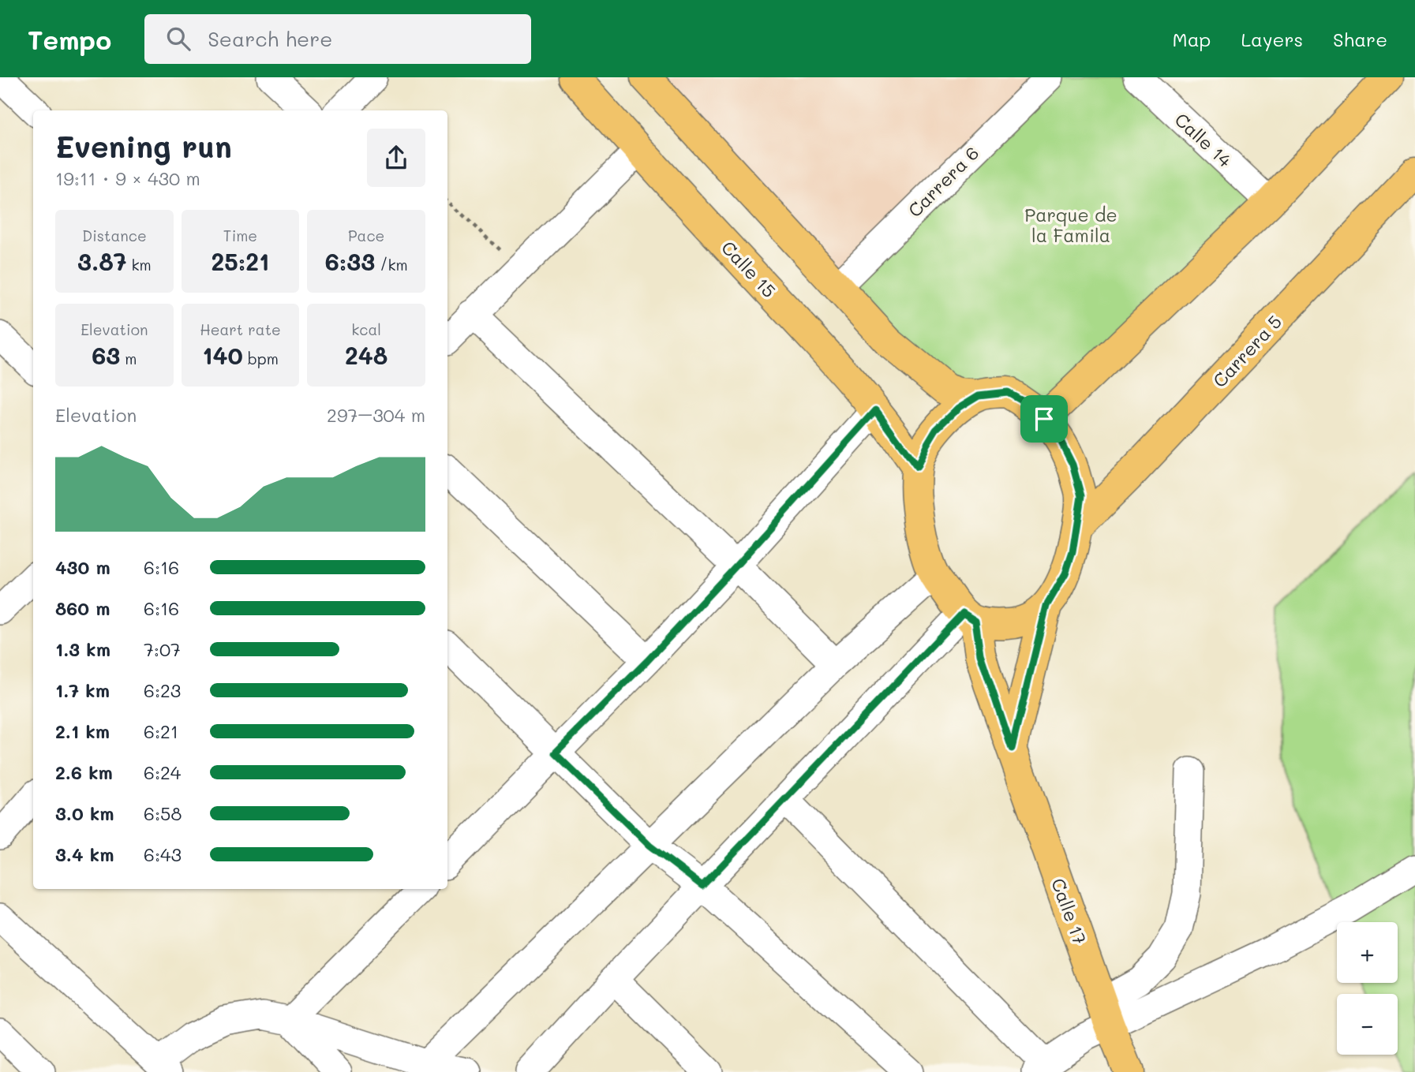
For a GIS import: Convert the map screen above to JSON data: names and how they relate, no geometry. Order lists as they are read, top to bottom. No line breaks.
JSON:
{"streets":{"main road":["Calle 15","Carrera 5","Calle 17"],"street":["Calle 14","Carrera 6"]},"parks":["Parque de la Famila"],"page":{"header":"Tempo","search":"Search here","nav":["Map","Layers","Share"],"heading":["Evening run","19:11 · 9 × 430 m"],"stats":[["Distance","3.87 km"],["Time","25:21"],["Pace","6:33 /km"],["Elevation","63 m"],["Heart rate","140 bpm"],["kcal","248"]],"chart":["Elevation","297–304 m"],"list":[{"name":"430 m","note":"6:16"},{"name":"860 m","note":"6:16"},{"name":"1.3 km","note":"7:07"},{"name":"1.7 km","note":"6:23"},{"name":"2.1 km","note":"6:21"},{"name":"2.6 km","note":"6:24"},{"name":"3.0 km","note":"6:58"},{"name":"3.4 km","note":"6:43"}],"map_buttons":["+","−"]}}
